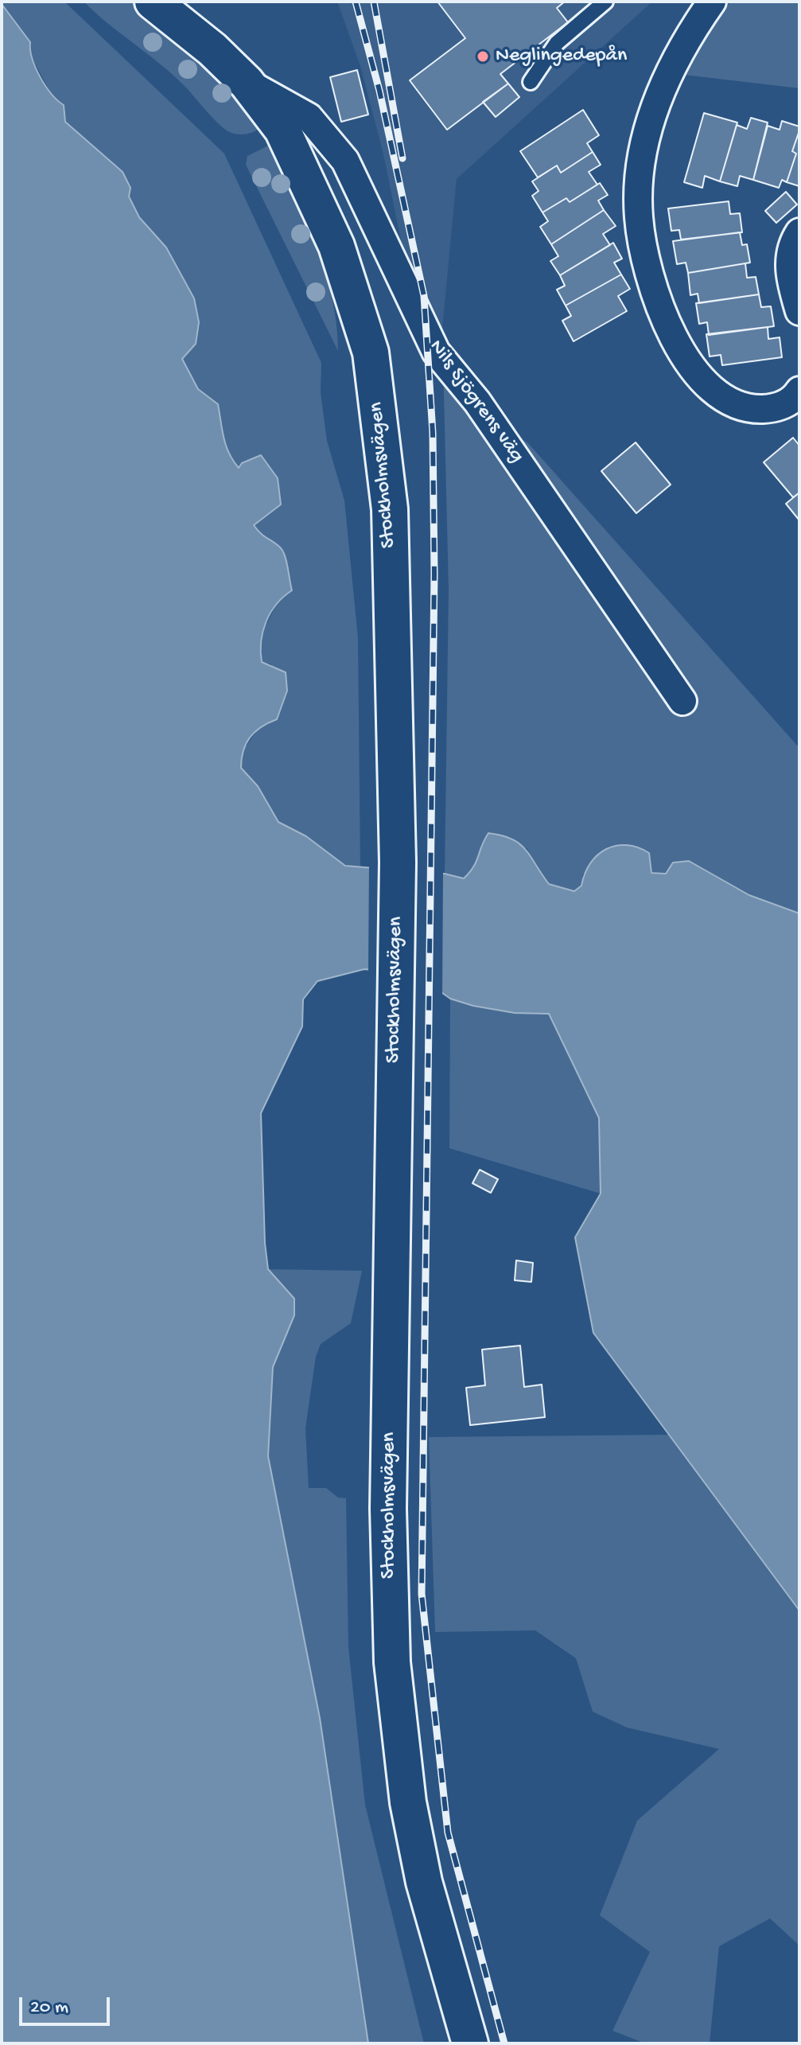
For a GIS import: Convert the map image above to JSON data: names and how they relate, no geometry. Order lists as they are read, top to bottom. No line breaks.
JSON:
{"streets":{"main road":["Stockholmsvägen"],"street":["Nils Sjögrens väg"]},"crossings":[["Nils Sjögrens väg","Stockholmsvägen"]],"places":["Neglingedepån"],"scale_bar":"20 m"}
